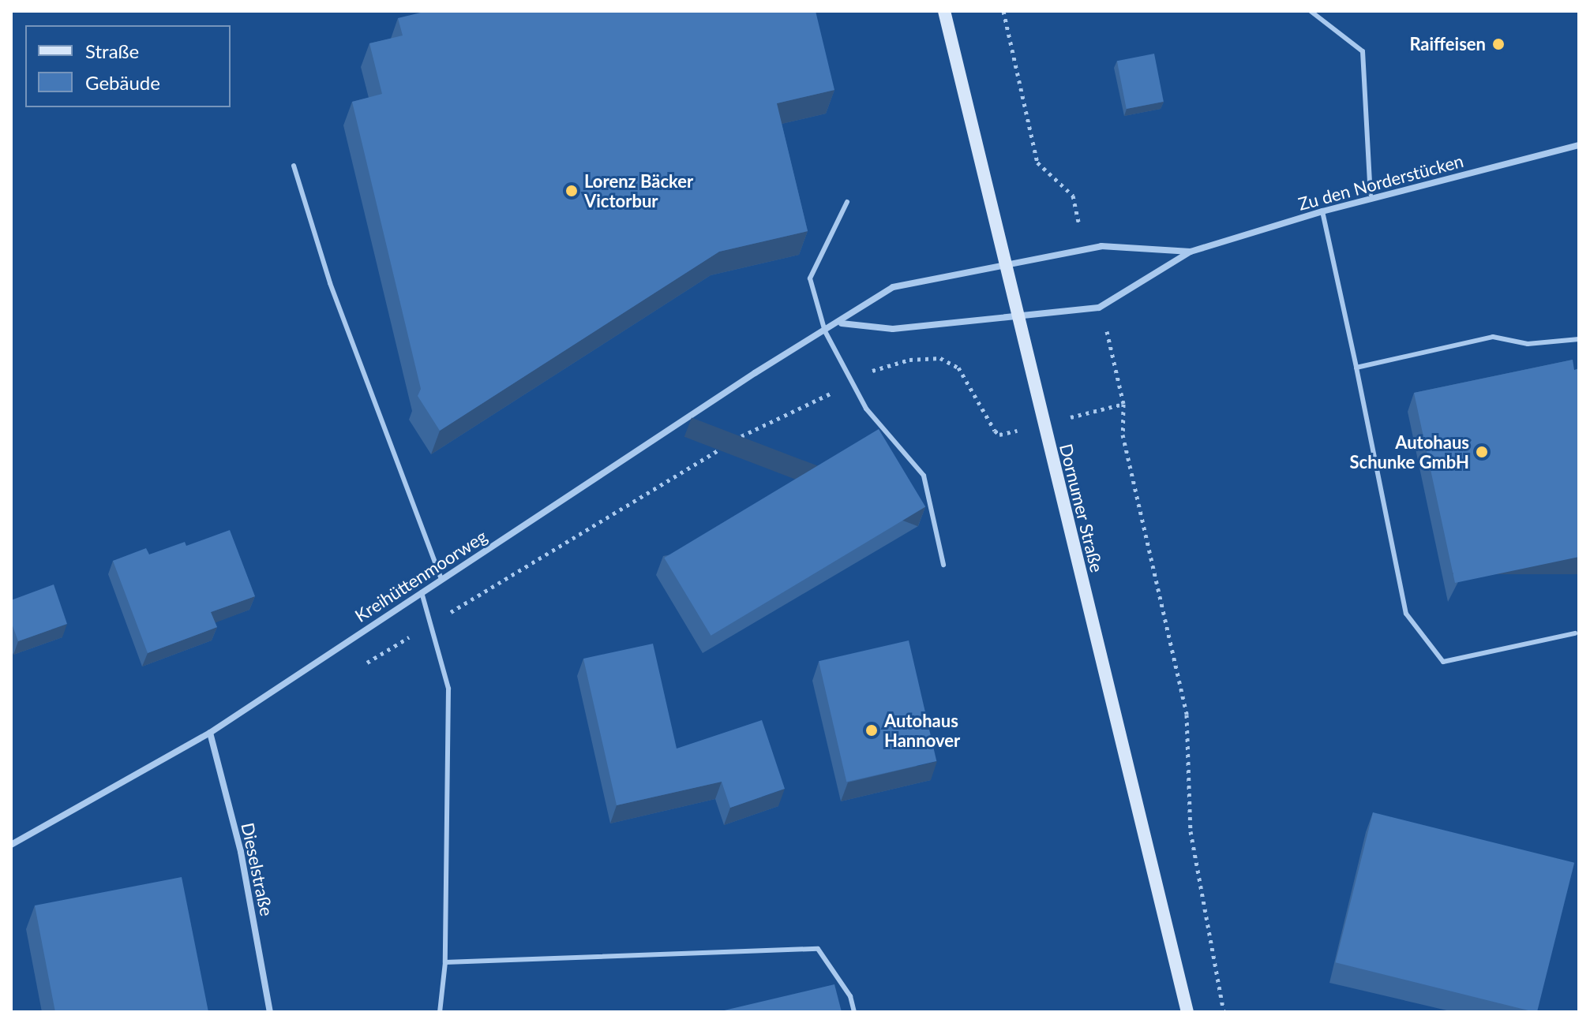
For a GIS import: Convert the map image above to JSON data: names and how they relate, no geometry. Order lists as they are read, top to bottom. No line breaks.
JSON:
{"streets":{"main road":["Dornumer Straße"],"street":["Zu den Norderstücken","Kreihüttenmoorweg","Dieselstraße"]},"crossings":[["Zu den Norderstücken","Dornumer Straße"],["Zu den Norderstücken","Kreihüttenmoorweg"],["Dornumer Straße","Kreihüttenmoorweg"],["Kreihüttenmoorweg","Dieselstraße"]],"places":["Raiffeisen","Lorenz Bäcker Victorbur","Autohaus Schunke GmbH","Autohaus Hannover"],"legend":["Straße","Gebäude"]}
